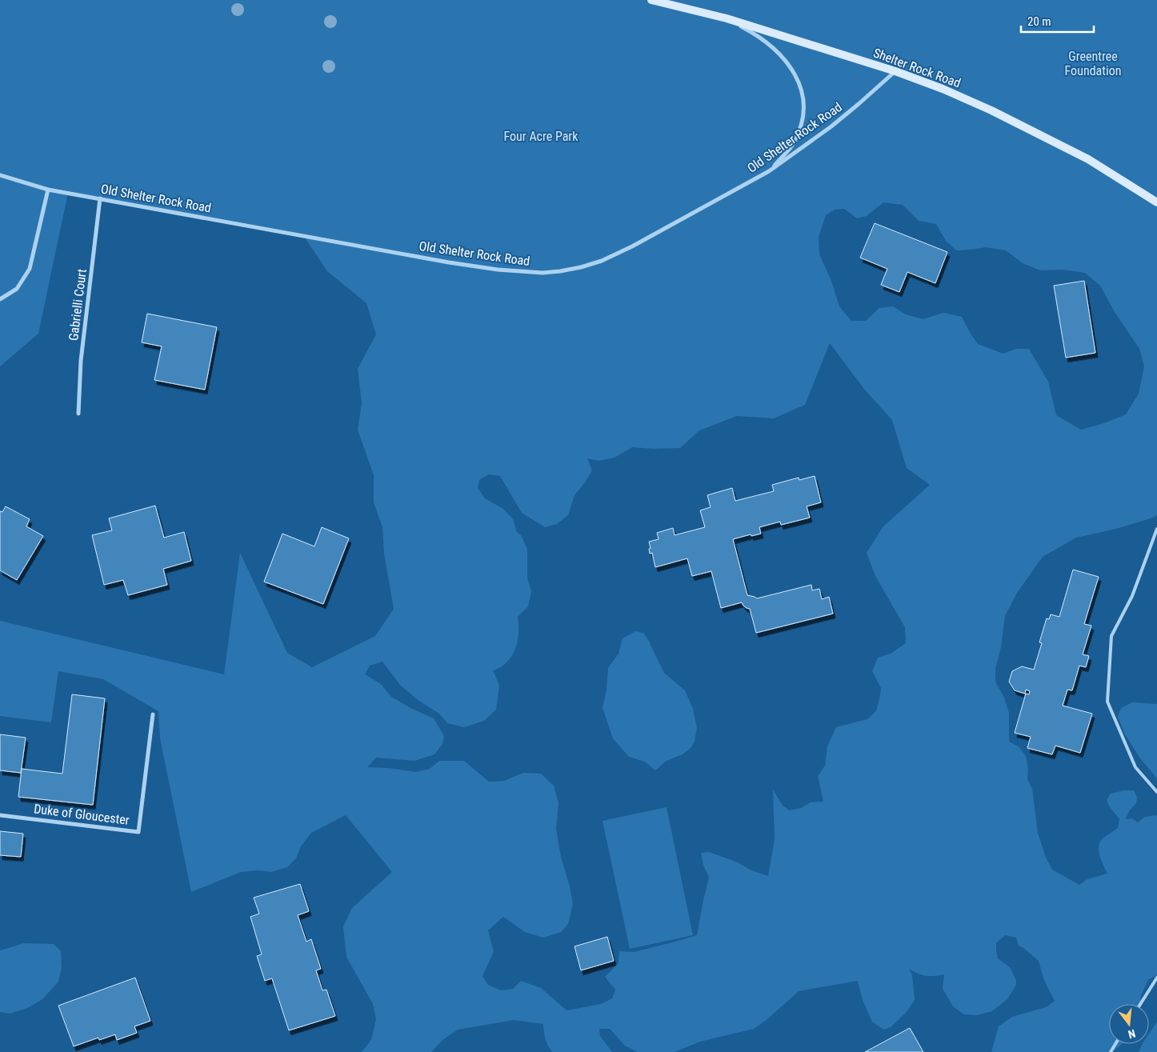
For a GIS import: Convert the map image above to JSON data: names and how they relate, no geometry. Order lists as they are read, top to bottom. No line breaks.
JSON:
{"streets":{"main road":["Shelter Rock Road"],"street":["Old Shelter Rock Road","Gabrielli Court","Duke of Gloucester"]},"crossings":[["Shelter Rock Road","Old Shelter Rock Road"],["Old Shelter Rock Road","Gabrielli Court"]],"parks":["Greentree Foundation","Four Acre Park"],"scale_bar":"20 m","north":"bottom"}
